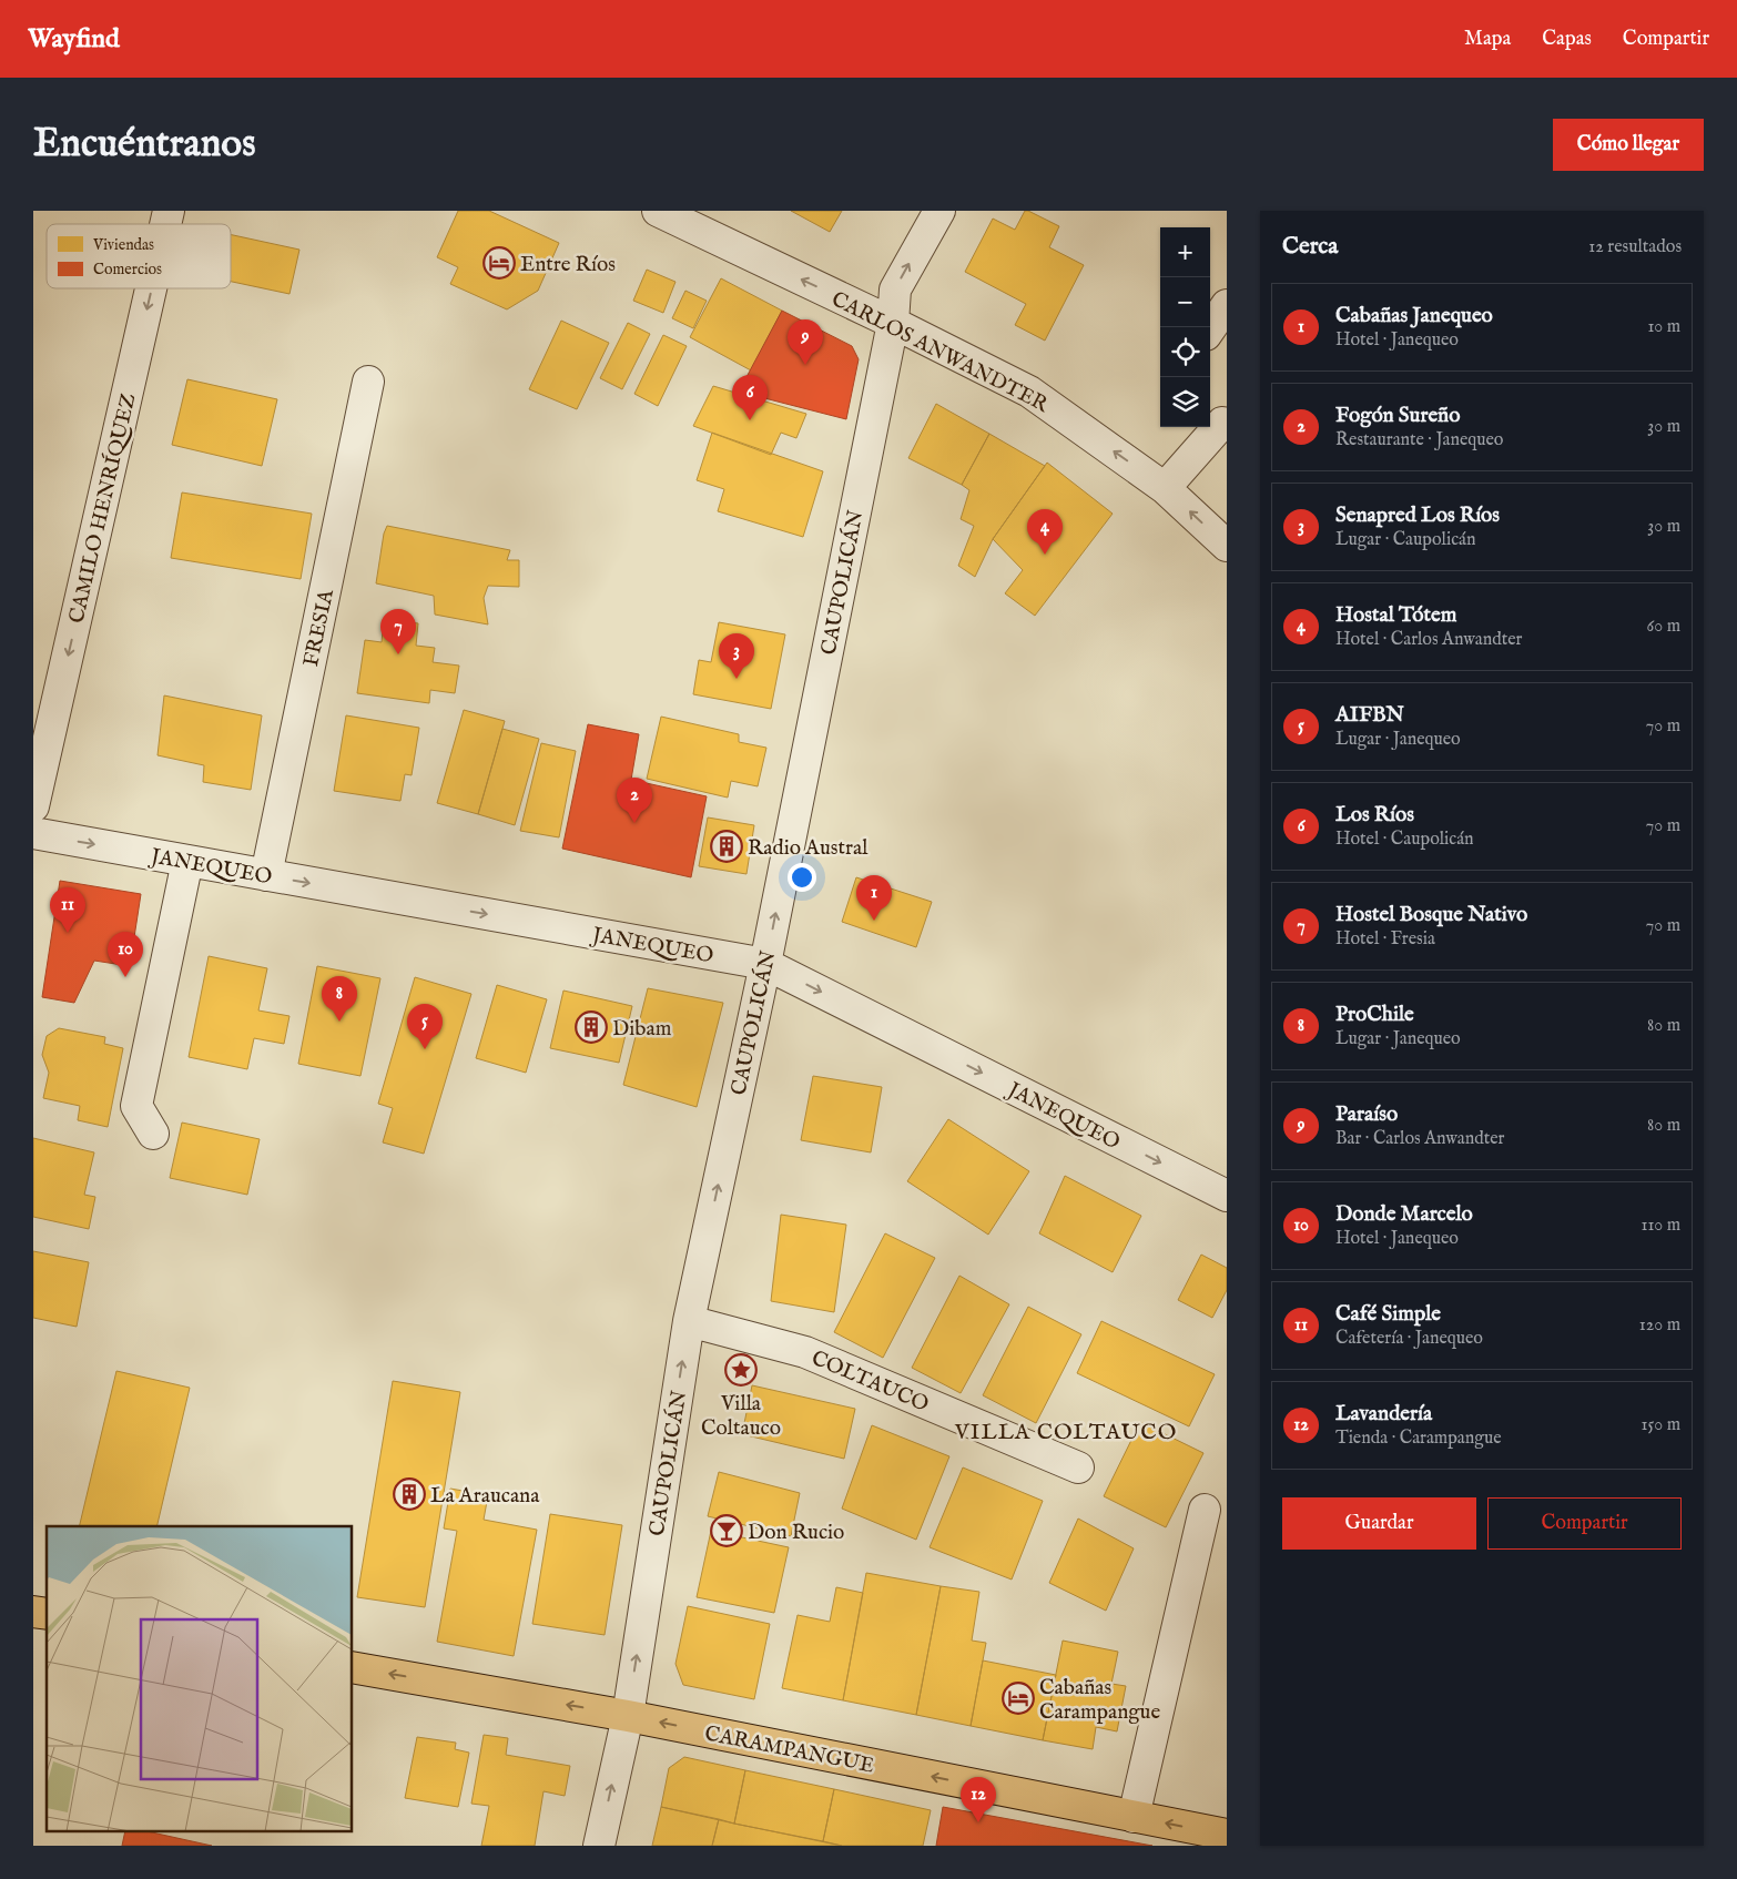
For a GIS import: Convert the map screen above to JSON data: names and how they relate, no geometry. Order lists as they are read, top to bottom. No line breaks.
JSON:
{"streets":{"main road":["CARAMPANGUE"],"street":["CARLOS ANWANDTER","CAMILO HENRÍQUEZ","CAUPOLICÁN","FRESIA","JANEQUEO","COLTAUCO"]},"crossings":[["CARLOS ANWANDTER","CAUPOLICÁN"],["CAUPOLICÁN","JANEQUEO"],["CAUPOLICÁN","COLTAUCO"],["CAUPOLICÁN","CARAMPANGUE"],["FRESIA","JANEQUEO"]],"one_way":["CARLOS ANWANDTER","CAMILO HENRÍQUEZ","CAUPOLICÁN","JANEQUEO","CARAMPANGUE"],"districts":["VILLA COLTAUCO"],"places":{"hotel":["Entre Ríos","Cabañas Carampangue"],"building":["Radio Austral","Dibam","La Araucana"],"place":["Villa Coltauco"],"bar":["Don Rucio"]},"legend":["Viviendas","Comercios"],"page":{"header":"Wayfind","nav":["Mapa","Capas","Compartir"],"buttons":["Cómo llegar",["Guardar","Compartir"]],"title":"Encuéntranos","heading":["Cerca","12 resultados"],"map_buttons":["+","−"],"list":[{"mark":"1","name":"Cabañas Janequeo","note":"Hotel · Janequeo","value":"10 m"},{"mark":"2","name":"Fogón Sureño","note":"Restaurante · Janequeo","value":"30 m"},{"mark":"3","name":"Senapred Los Ríos","note":"Lugar · Caupolicán","value":"30 m"},{"mark":"4","name":"Hostal Tótem","note":"Hotel · Carlos Anwandter","value":"60 m"},{"mark":"5","name":"AIFBN","note":"Lugar · Janequeo","value":"70 m"},{"mark":"6","name":"Los Ríos","note":"Hotel · Caupolicán","value":"70 m"},{"mark":"7","name":"Hostel Bosque Nativo","note":"Hotel · Fresia","value":"70 m"},{"mark":"8","name":"ProChile","note":"Lugar · Janequeo","value":"80 m"},{"mark":"9","name":"Paraíso","note":"Bar · Carlos Anwandter","value":"80 m"},{"mark":"10","name":"Donde Marcelo","note":"Hotel · Janequeo","value":"110 m"},{"mark":"11","name":"Café Simple","note":"Cafetería · Janequeo","value":"120 m"},{"mark":"12","name":"Lavandería","note":"Tienda · Carampangue","value":"150 m"}],"pins":["9","6","4","7","3","2","1","11","10","8","5","12"]}}
